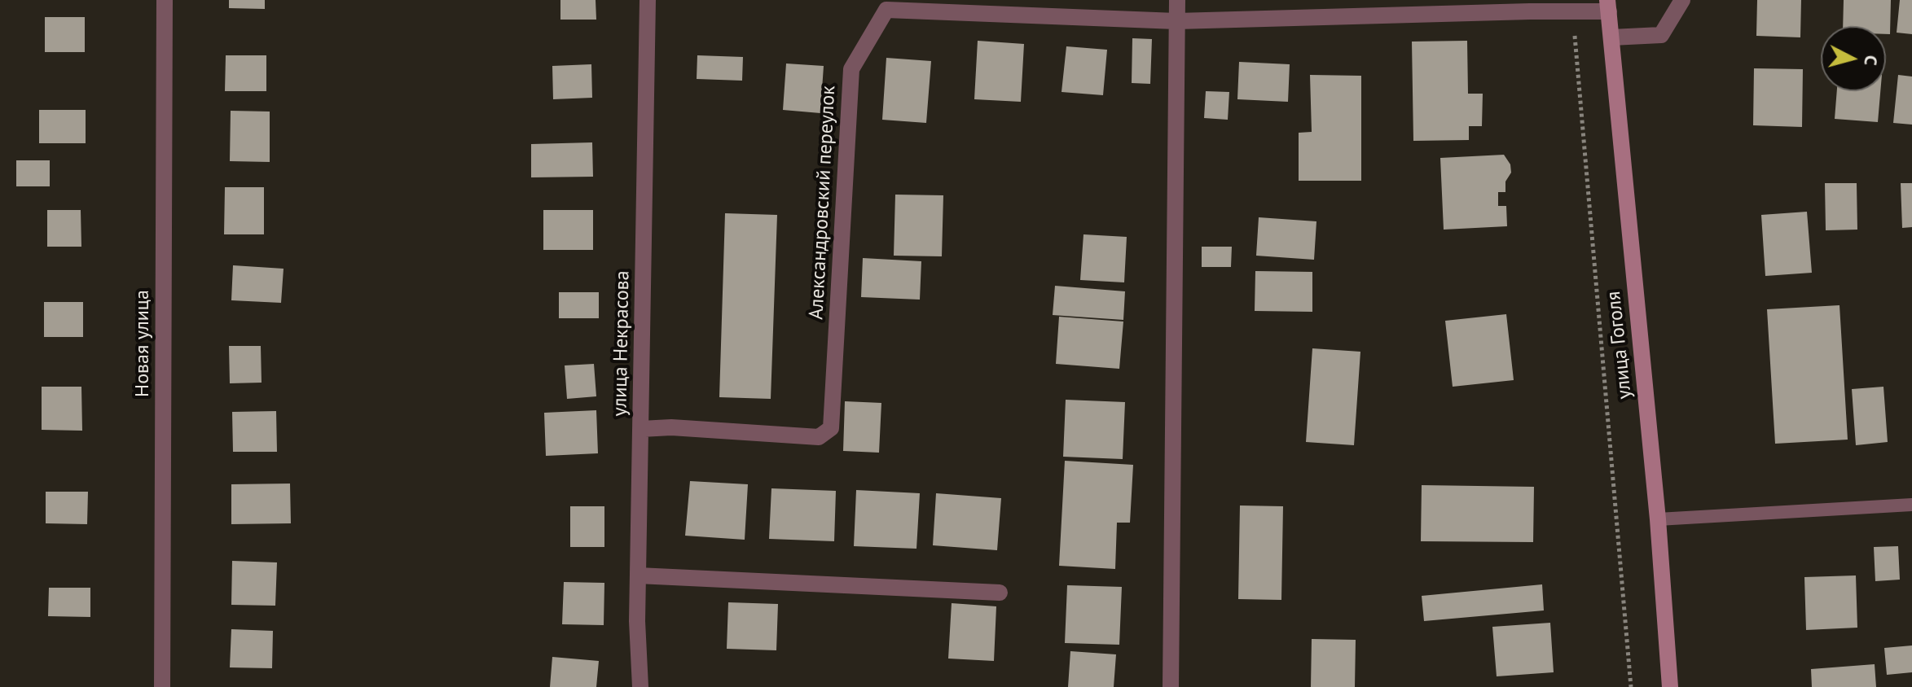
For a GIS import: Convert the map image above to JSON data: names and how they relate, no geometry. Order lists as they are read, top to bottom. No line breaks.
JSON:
{"streets":{"main road":["улица Гоголя"],"street":["Александровский переулок","Новая улица","улица Некрасова"]},"crossings":[["Александровский переулок","улица Некрасова"],["Александровский переулок","улица Гоголя"]],"north":"right"}
